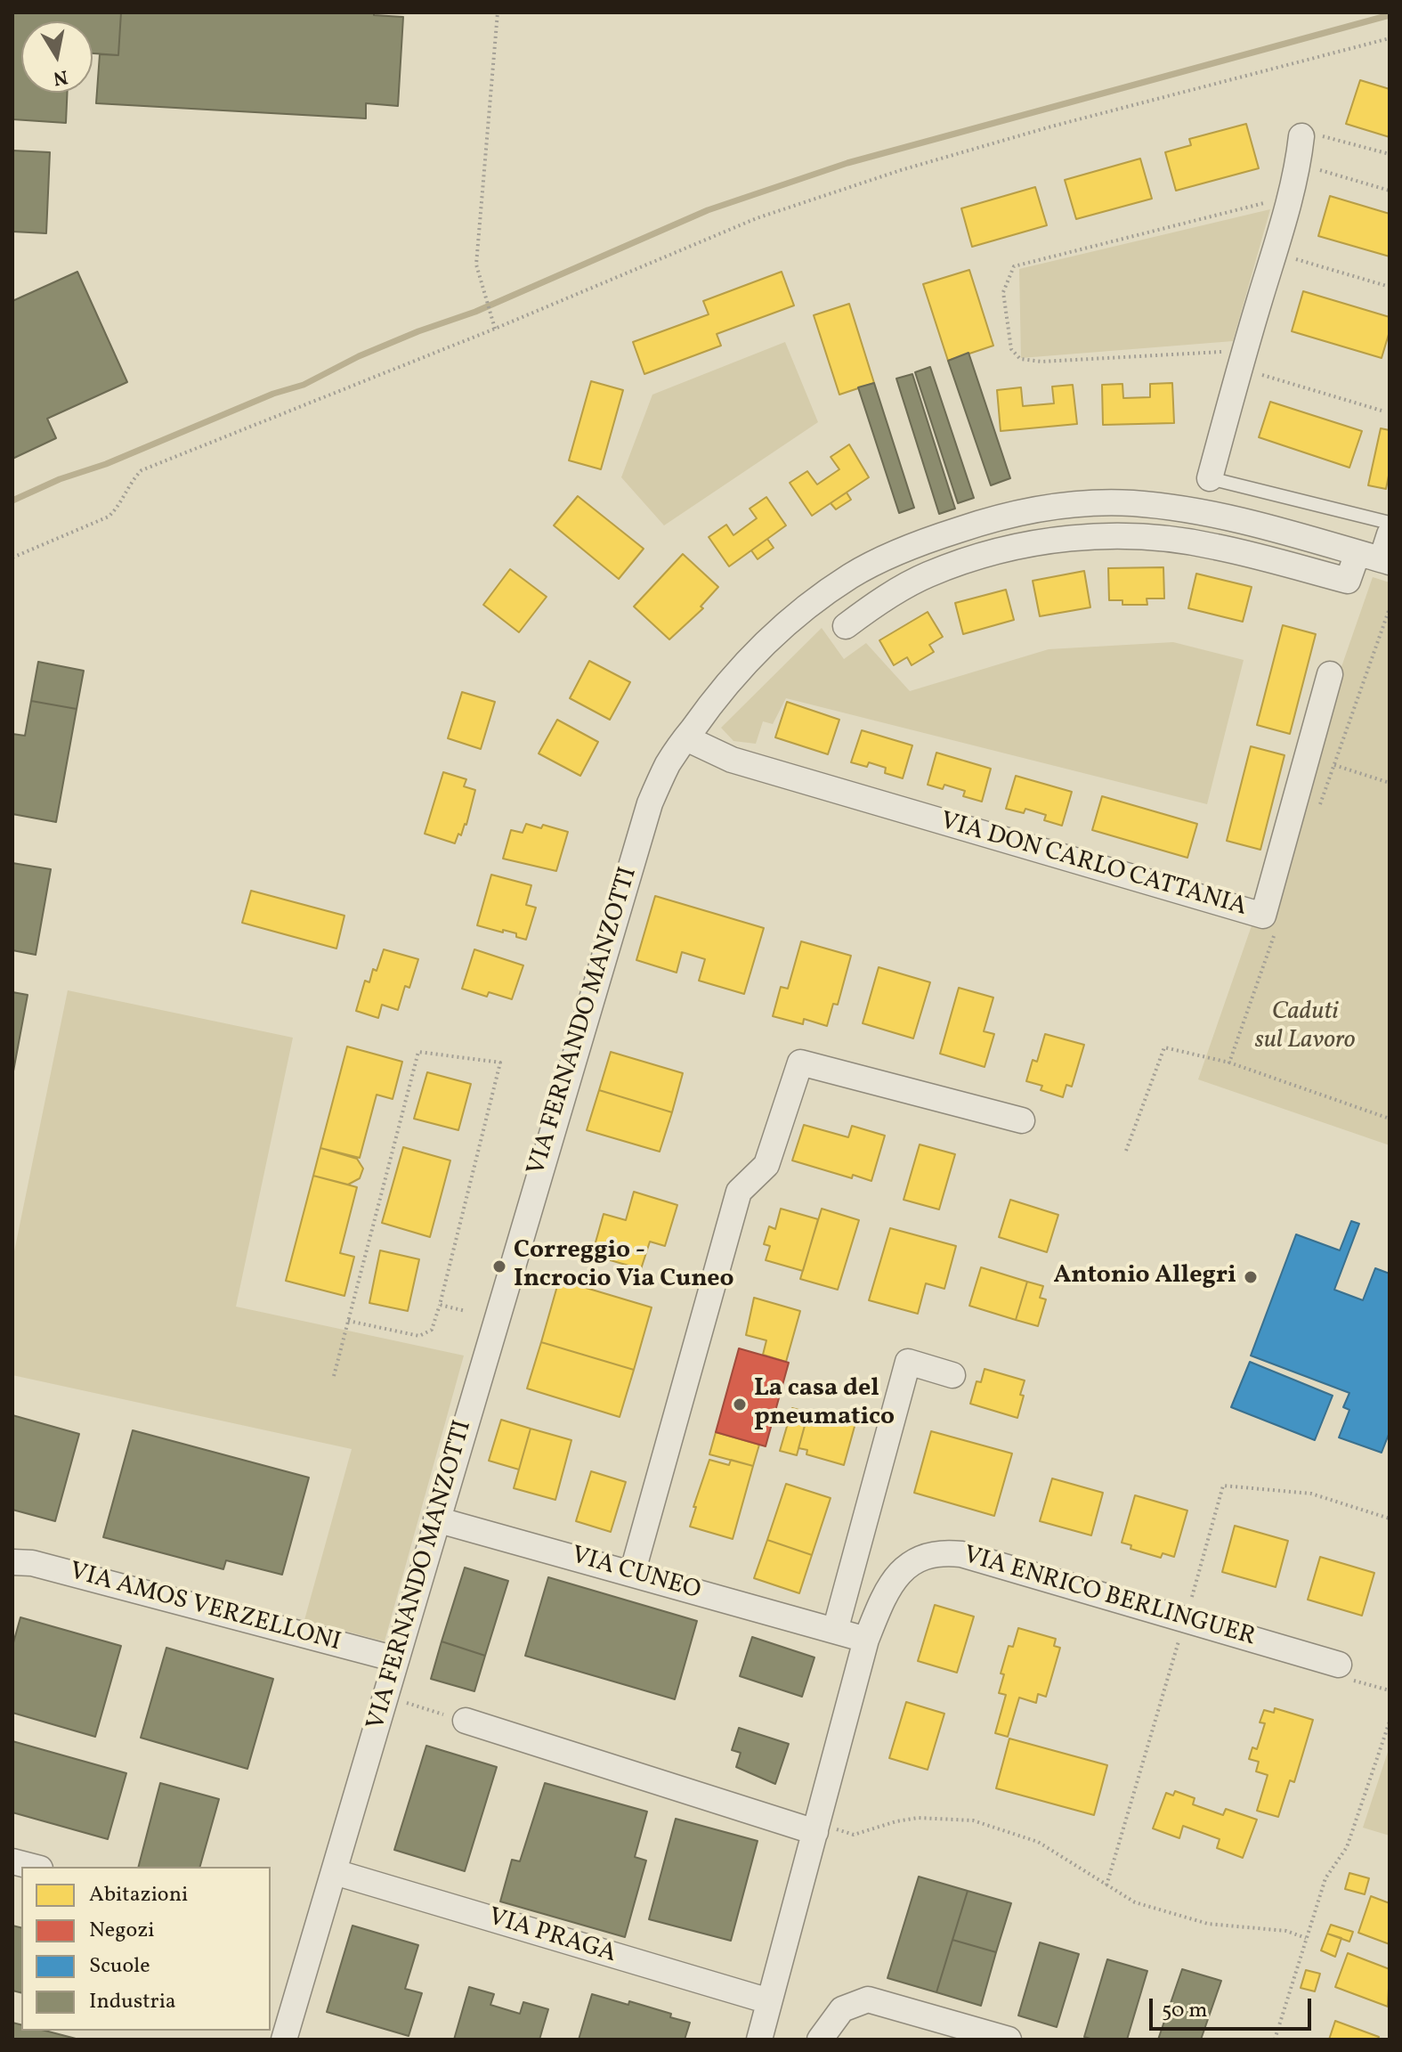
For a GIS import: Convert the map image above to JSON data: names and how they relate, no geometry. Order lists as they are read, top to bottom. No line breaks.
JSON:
{"streets":{"street":["VIA DON CARLO CATTANIA","VIA FERNANDO MANZOTTI","VIA CUNEO","VIA ENRICO BERLINGUER","VIA AMOS VERZELLONI","VIA PRAGA"]},"crossings":[["VIA DON CARLO CATTANIA","VIA FERNANDO MANZOTTI"],["VIA FERNANDO MANZOTTI","VIA CUNEO"],["VIA FERNANDO MANZOTTI","VIA AMOS VERZELLONI"],["VIA FERNANDO MANZOTTI","VIA PRAGA"],["VIA CUNEO","VIA ENRICO BERLINGUER"],["VIA ENRICO BERLINGUER","VIA PRAGA"]],"parks":["Caduti sul Lavoro"],"places":["Correggio - Incrocio Via Cuneo","Antonio Allegri","La casa del pneumatico"],"legend":["Abitazioni","Negozi","Scuole","Industria"],"scale_bar":"50 m","north":"bottom"}
